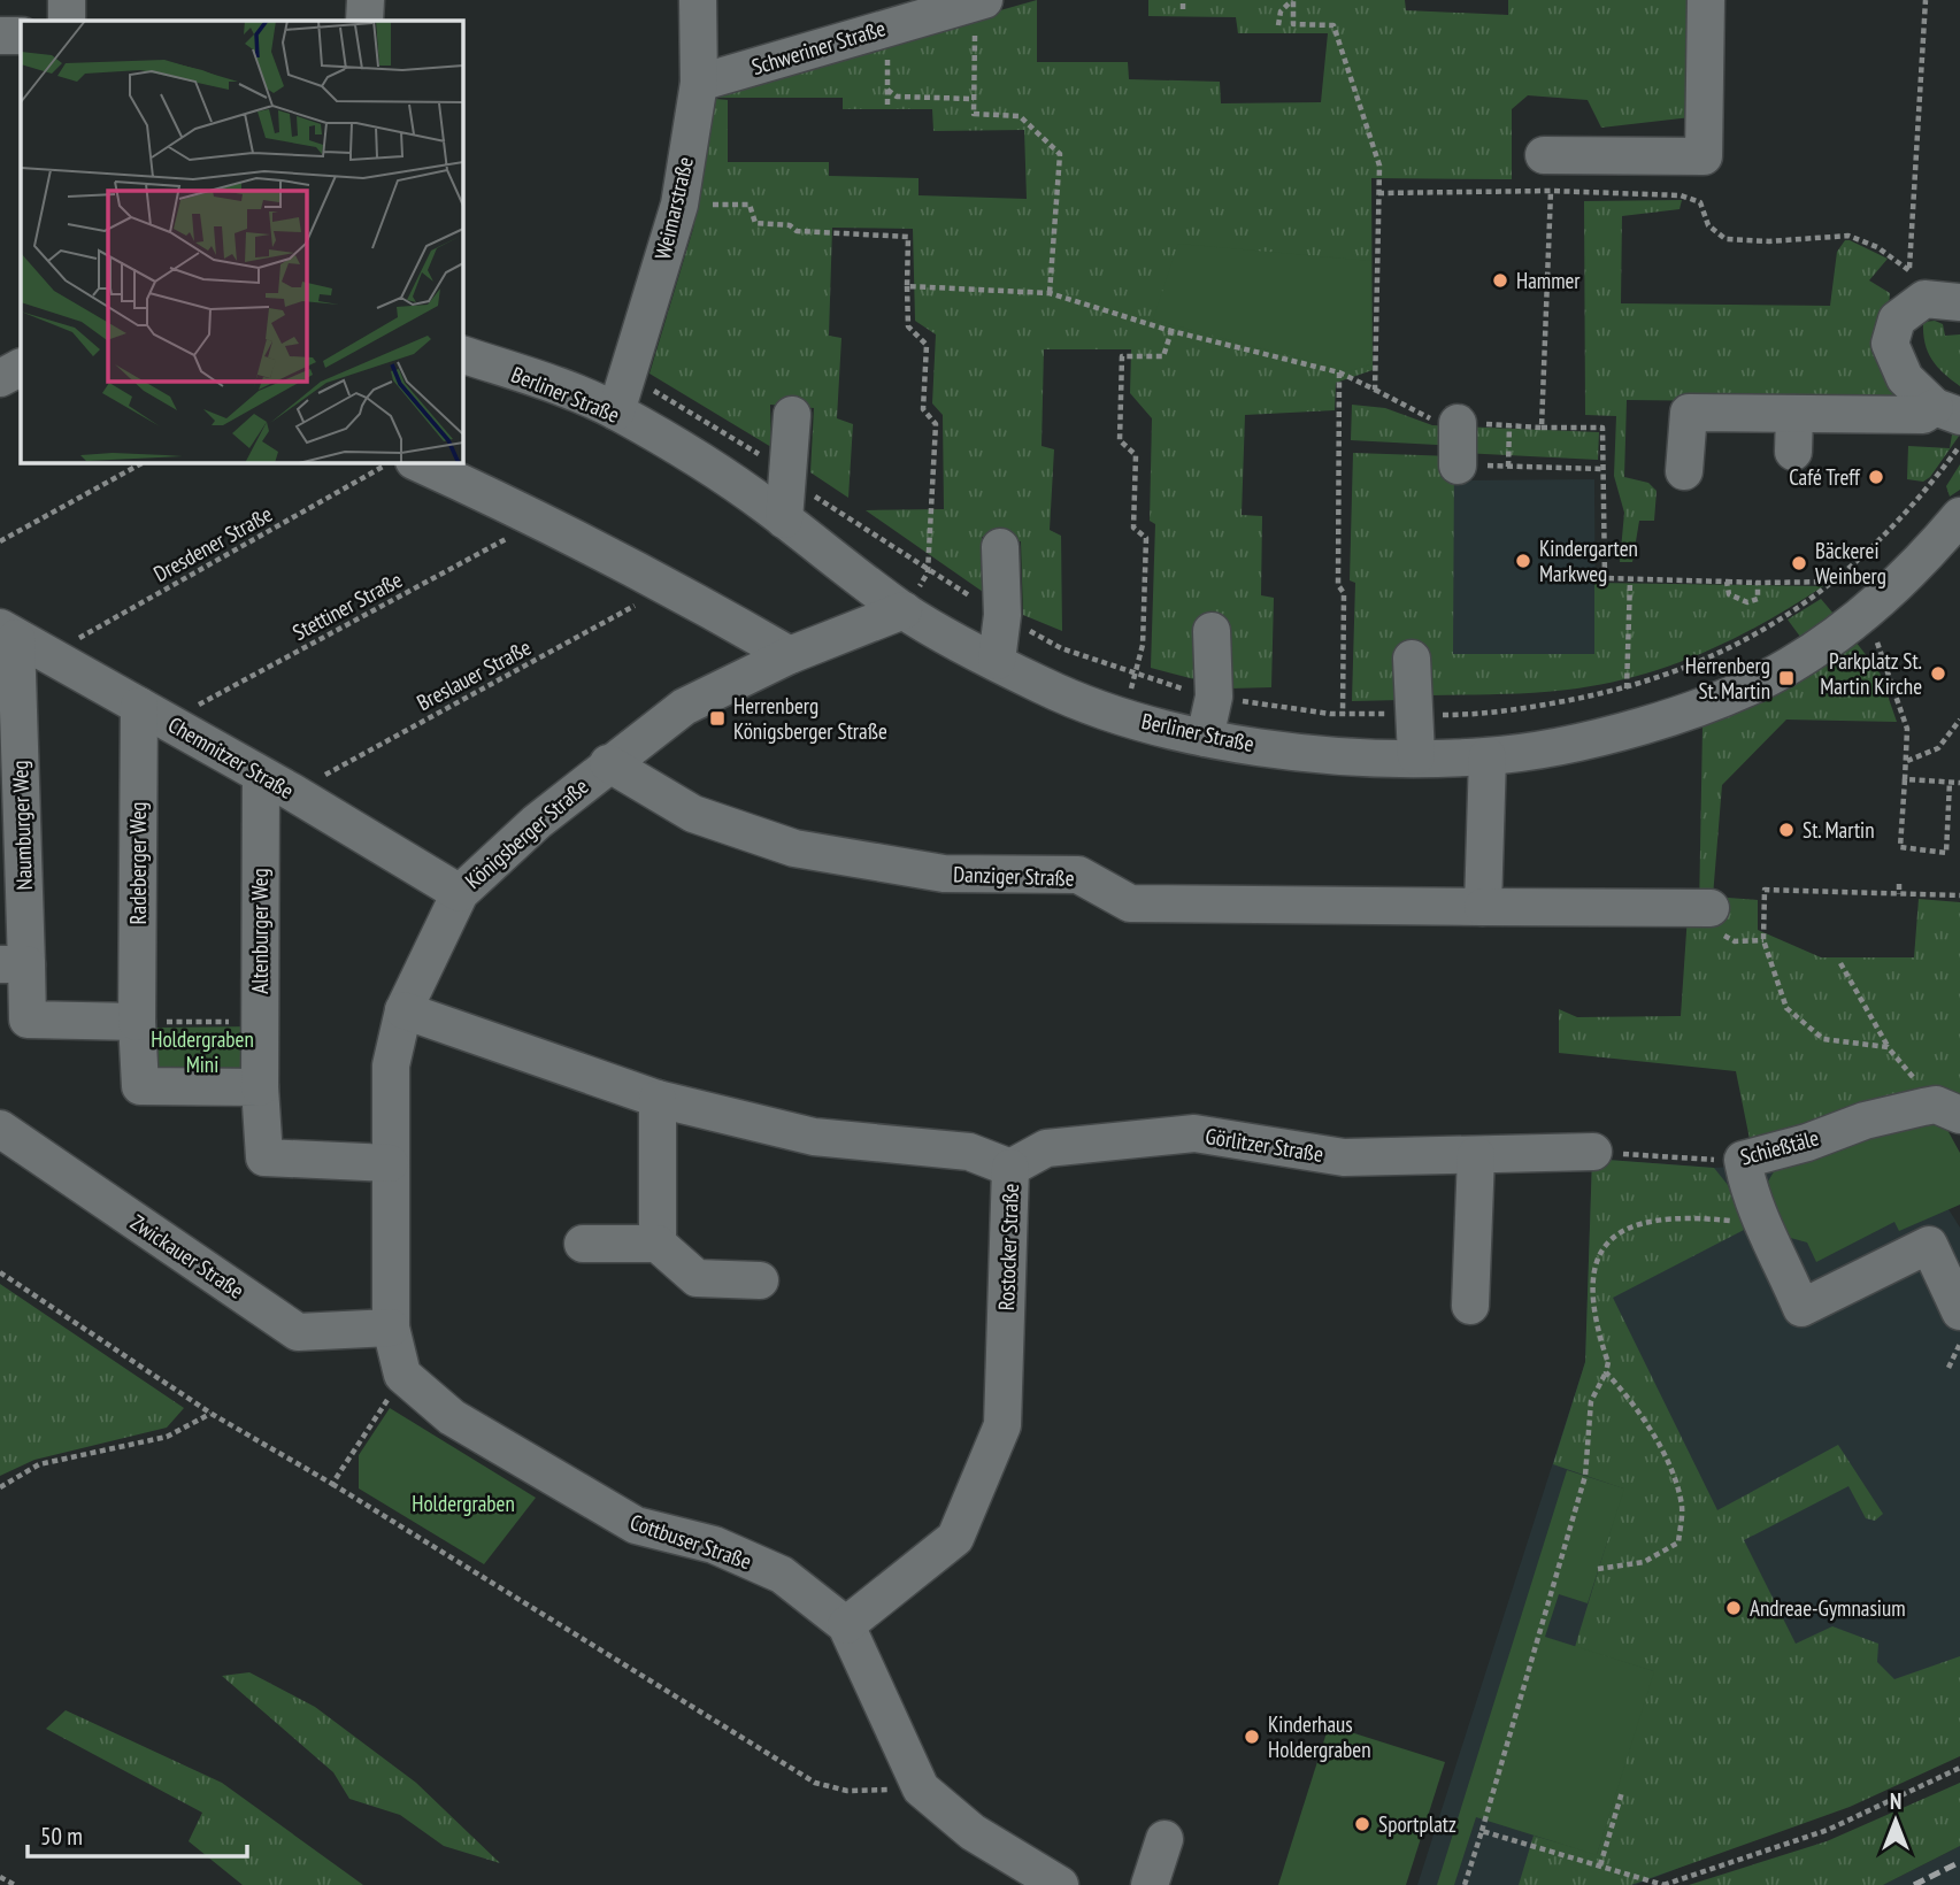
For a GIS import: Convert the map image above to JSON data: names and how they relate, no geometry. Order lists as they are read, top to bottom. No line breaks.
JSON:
{"streets":{"street":["Schweriner Straße","Weimarstraße","Berliner Straße","Chemnitzer Straße","Naumburger Weg","Königsberger Straße","Radeberger Weg","Danziger Straße","Altenburger Weg","Görlitzer Straße","Schießtäle","Rostocker Straße","Zwickauer Straße","Cottbuser Straße"],"path":["Dresdener Straße","Stettiner Straße","Breslauer Straße"]},"crossings":[["Schweriner Straße","Weimarstraße"],["Weimarstraße","Berliner Straße"],["Berliner Straße","Königsberger Straße"],["Dresdener Straße","Chemnitzer Straße"],["Dresdener Straße","Naumburger Weg"],["Stettiner Straße","Chemnitzer Straße"],["Stettiner Straße","Radeberger Weg"],["Breslauer Straße","Chemnitzer Straße"],["Chemnitzer Straße","Naumburger Weg"],["Chemnitzer Straße","Königsberger Straße"],["Chemnitzer Straße","Radeberger Weg"],["Chemnitzer Straße","Altenburger Weg"],["Naumburger Weg","Radeberger Weg"],["Königsberger Straße","Danziger Straße"],["Königsberger Straße","Altenburger Weg"],["Königsberger Straße","Rostocker Straße"],["Königsberger Straße","Zwickauer Straße"],["Radeberger Weg","Altenburger Weg"],["Görlitzer Straße","Schießtäle"],["Görlitzer Straße","Rostocker Straße"],["Rostocker Straße","Cottbuser Straße"]],"parks":["Holdergraben Mini","Holdergraben"],"places":{"other":["Hammer","Café Treff","Kindergarten Markweg","Bäckerei Weinberg","Parkplatz St. Martin Kirche","St. Martin","Andreae-Gymnasium","Kinderhaus Holdergraben","Sportplatz"],"transit":["Herrenberg St. Martin","Herrenberg Königsberger Straße"]},"scale_bar":"50 m","north":"top"}
